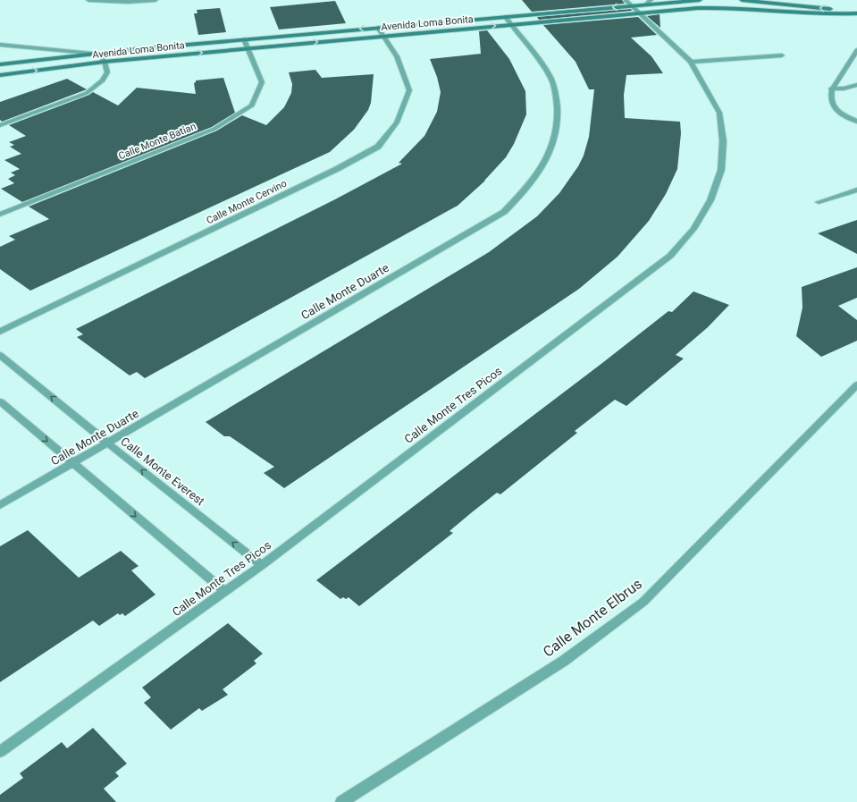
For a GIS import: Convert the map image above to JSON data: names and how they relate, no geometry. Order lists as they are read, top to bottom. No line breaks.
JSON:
{"streets":{"main road":["Avenida Loma Bonita"],"street":["Calle Monte Batian","Calle Monte Cervino","Calle Monte Duarte","Calle Monte Tres Picos","Calle Monte Everest","Calle Monte Elbrus"]},"crossings":[["Avenida Loma Bonita","Calle Monte Batian"],["Avenida Loma Bonita","Calle Monte Cervino"],["Avenida Loma Bonita","Calle Monte Duarte"],["Avenida Loma Bonita","Calle Monte Tres Picos"],["Calle Monte Duarte","Calle Monte Everest"],["Calle Monte Tres Picos","Calle Monte Everest"]]}
